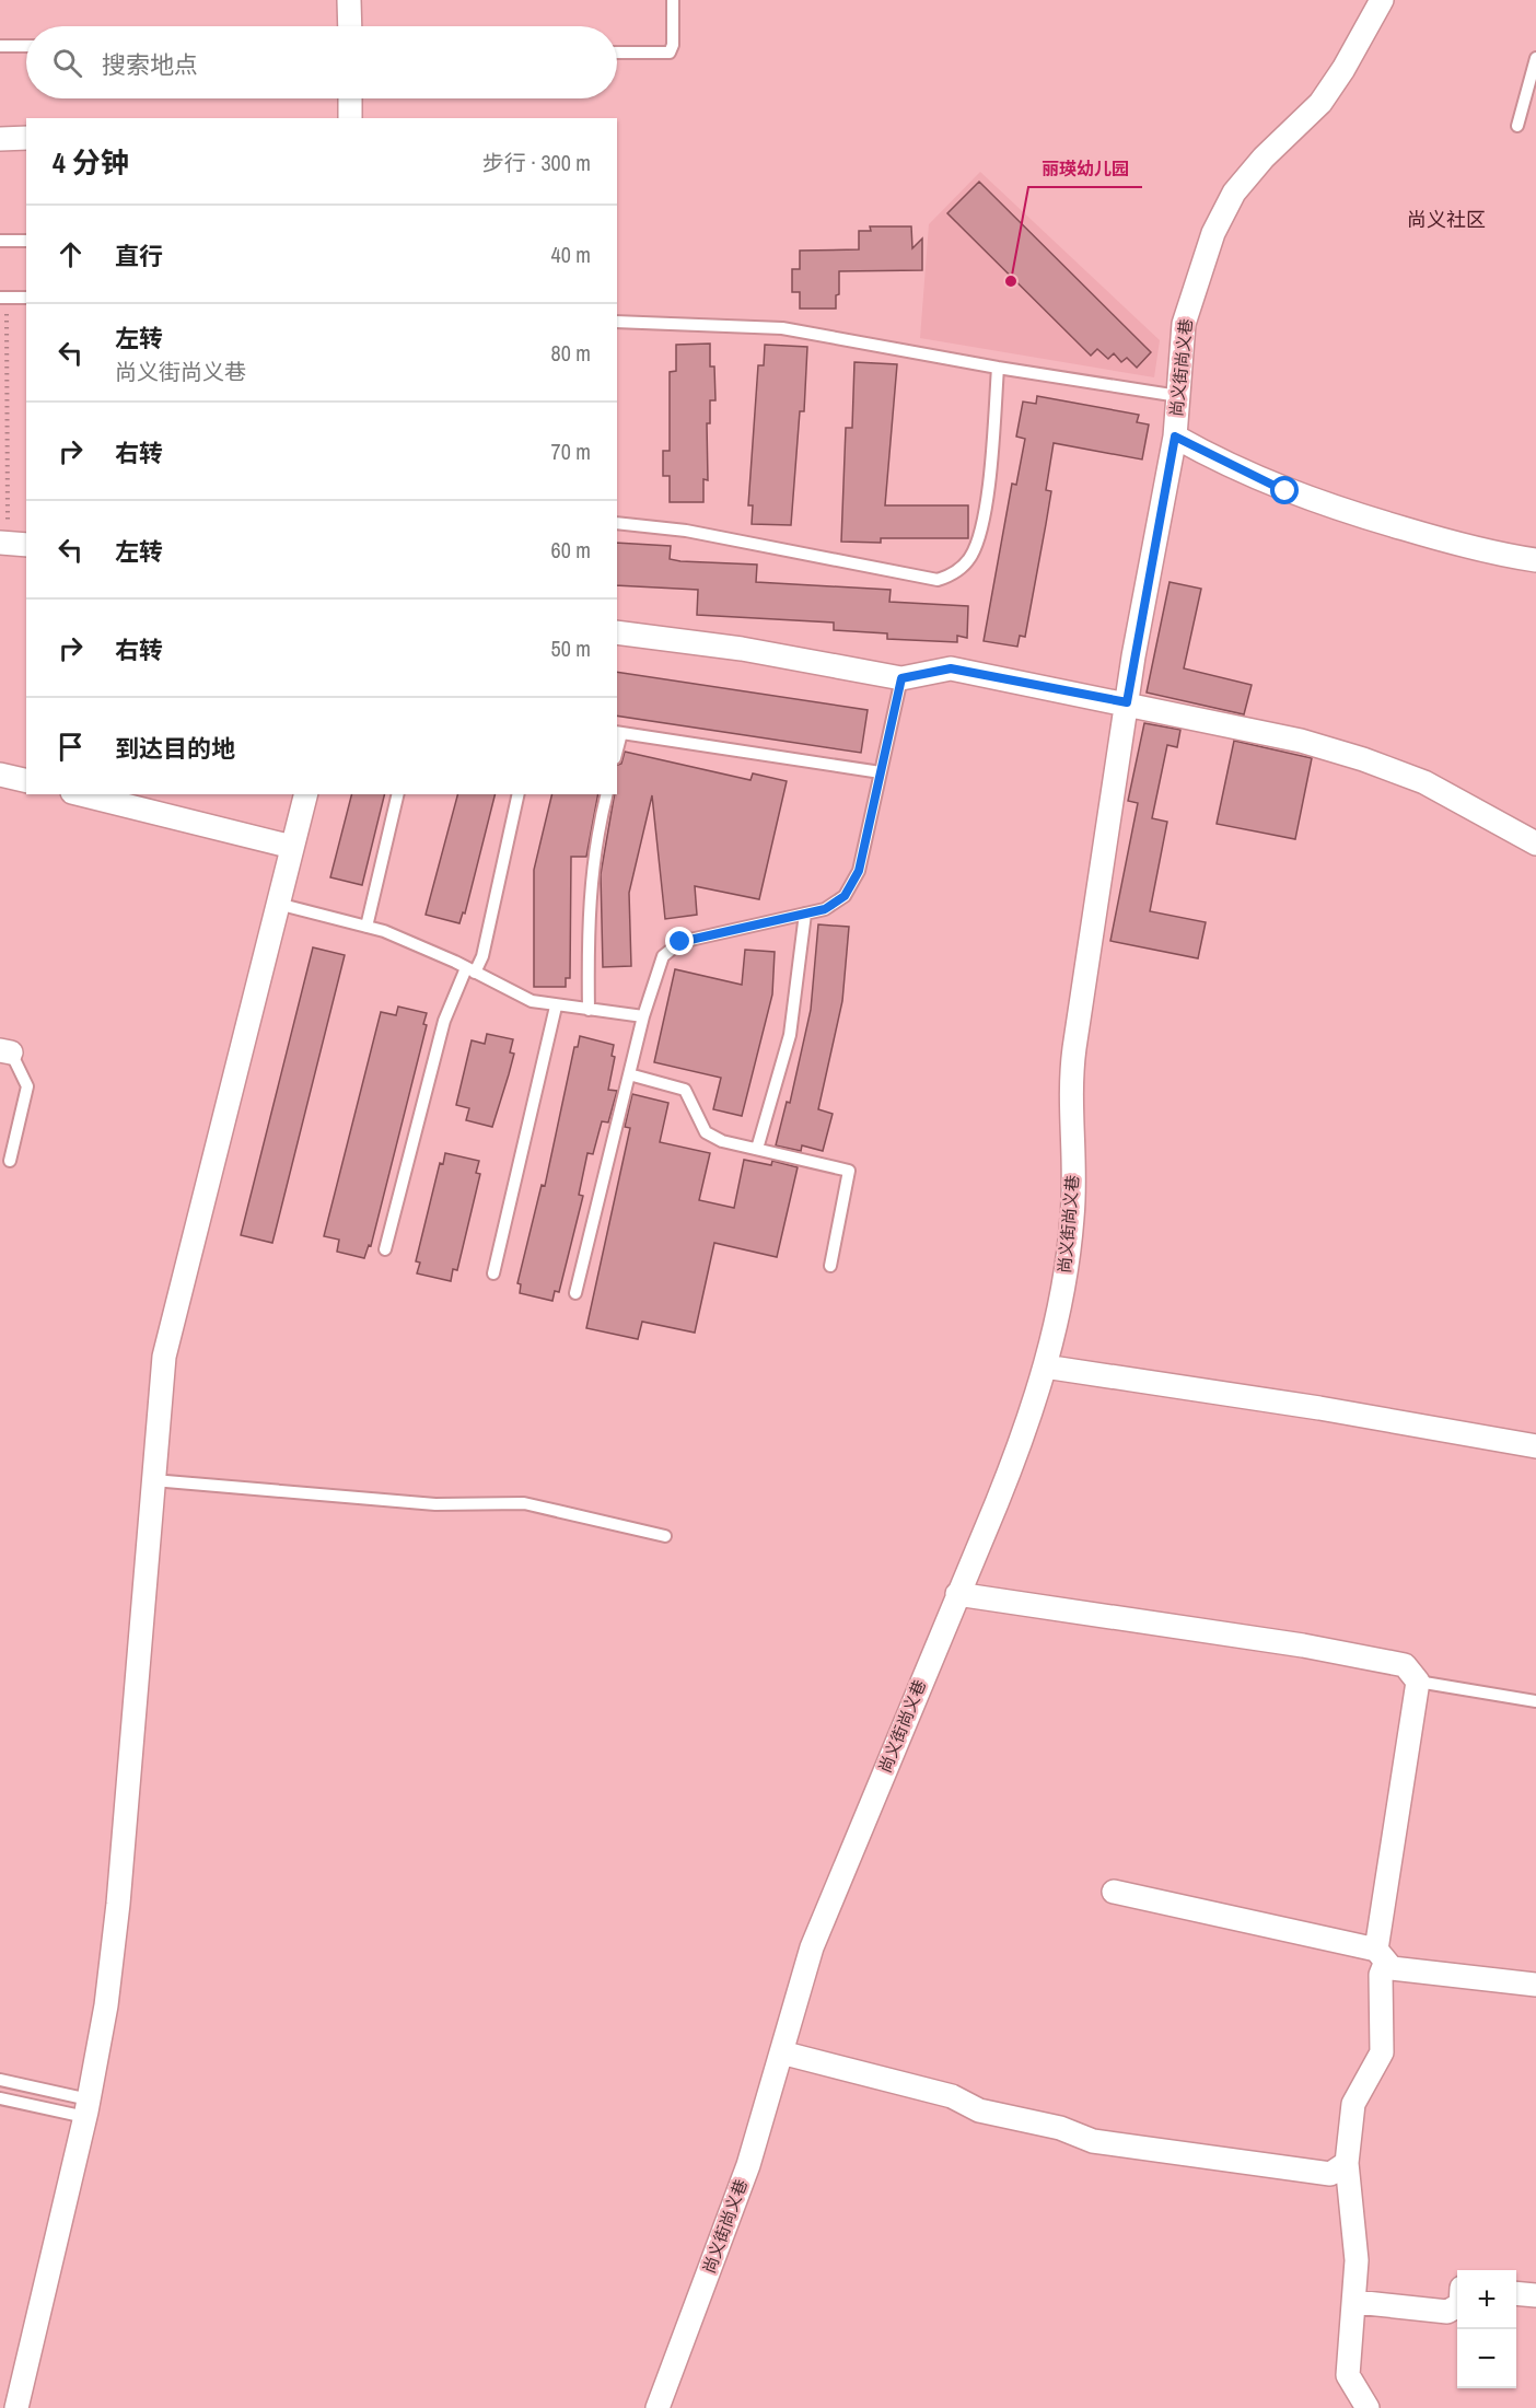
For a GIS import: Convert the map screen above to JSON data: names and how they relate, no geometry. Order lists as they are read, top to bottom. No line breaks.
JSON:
{"streets":{"street":["尚义街尚义巷"]},"districts":["尚义社区"],"places":["丽瑛幼儿园"],"page":{"search":"搜索地点","heading":["4 分钟","步行 · 300 m"],"list":[["直行","40 m"],["左转","尚义街尚义巷","80 m"],["右转","70 m"],["左转","60 m"],["右转","50 m"],"到达目的地"],"map_buttons":["+","−"]}}
